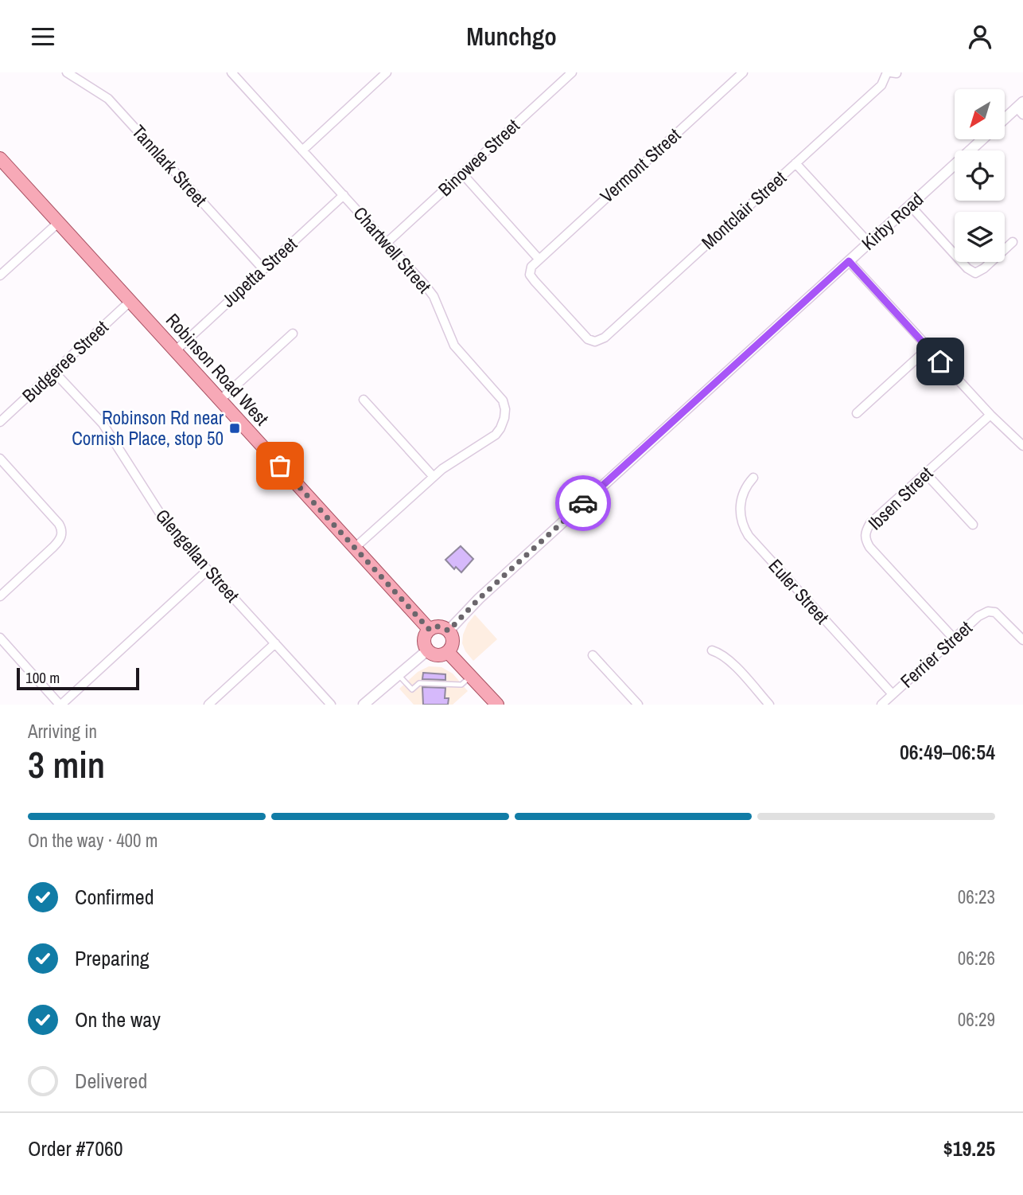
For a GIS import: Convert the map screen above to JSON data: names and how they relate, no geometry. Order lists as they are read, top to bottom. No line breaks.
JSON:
{"streets":{"main road":["Robinson Road West"],"street":["Binowee Street","Tannlark Street","Vermont Street","Montclair Street","Kirby Road","Chartwell Street","Jupetta Street","Budgeree Street","Ibsen Street","Glengellan Street","Euler Street","Ferrier Street"]},"crossings":[["Binowee Street","Chartwell Street"],["Tannlark Street","Jupetta Street"],["Vermont Street","Montclair Street"],["Kirby Road","Robinson Road West"],["Chartwell Street","Jupetta Street"],["Chartwell Street","Robinson Road West"],["Jupetta Street","Robinson Road West"],["Budgeree Street","Robinson Road West"],["Budgeree Street","Glengellan Street"],["Ibsen Street","Ferrier Street"],["Euler Street","Ferrier Street"]],"places":{"transit":["Robinson Rd near Cornish Place, stop 50"]},"scale_bar":"100 m","north":"bottom left","page":{"header":"Munchgo","scale":"100 m","heading":["3 min","Arriving in","06:49–06:54"],"panel":["Order #7060","$19.25"],"bar":"On the way · 400 m","list":[["Confirmed","06:23"],["Preparing","06:26"],["On the way","06:29"],"Delivered"]}}
